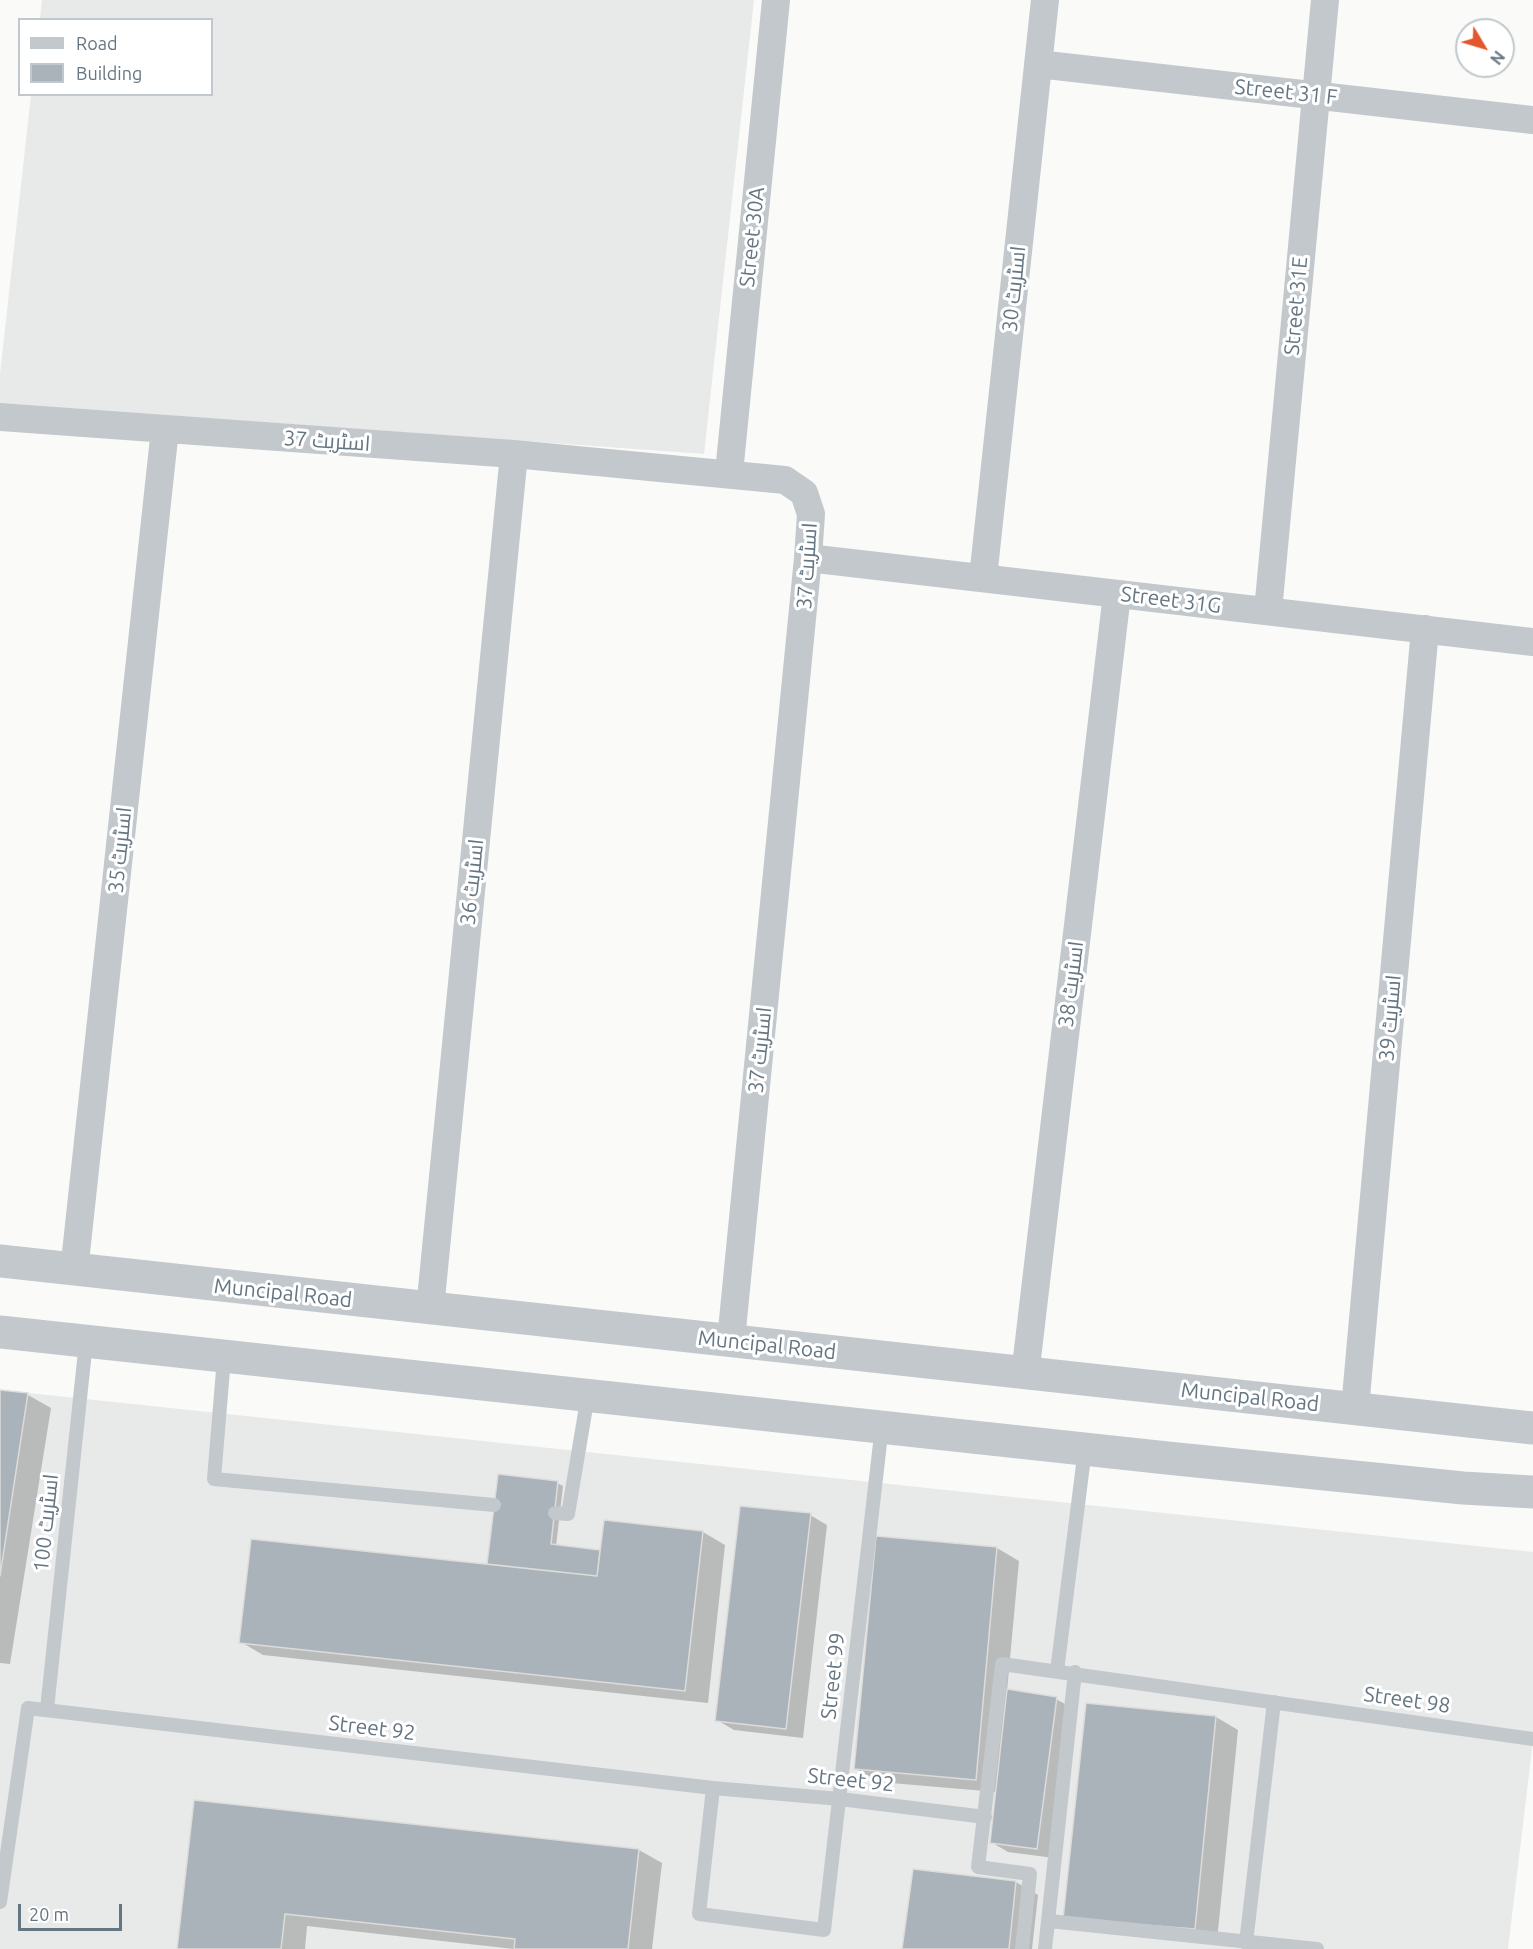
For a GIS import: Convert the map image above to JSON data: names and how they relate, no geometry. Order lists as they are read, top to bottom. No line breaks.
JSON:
{"streets":{"street":["Street 31 F","Street 30A","اسٹریٹ 30","Street 31E","اسٹریٹ 37","Street 31G","اسٹریٹ 35","اسٹریٹ 36","اسٹریٹ 38","اسٹریٹ 39","Muncipal Road"],"lane":["اسٹریٹ 100","Street 99","Street 98","Street 92"]},"crossings":[["Street 31 F","اسٹریٹ 30"],["Street 31 F","Street 31E"],["Street 30A","اسٹریٹ 37"],["اسٹریٹ 30","Street 31G"],["Street 31E","Street 31G"],["اسٹریٹ 37","Street 31G"],["اسٹریٹ 37","اسٹریٹ 35"],["اسٹریٹ 37","اسٹریٹ 36"],["اسٹریٹ 37","Muncipal Road"],["Street 31G","اسٹریٹ 38"],["Street 31G","اسٹریٹ 39"],["اسٹریٹ 35","Muncipal Road"],["اسٹریٹ 36","Muncipal Road"],["اسٹریٹ 38","Muncipal Road"],["اسٹریٹ 39","Muncipal Road"],["اسٹریٹ 100","Street 92"],["Street 99","Street 92"],["Street 98","Street 92"]],"legend":["Road","Building"],"scale_bar":"20 m","north":"bottom right"}
